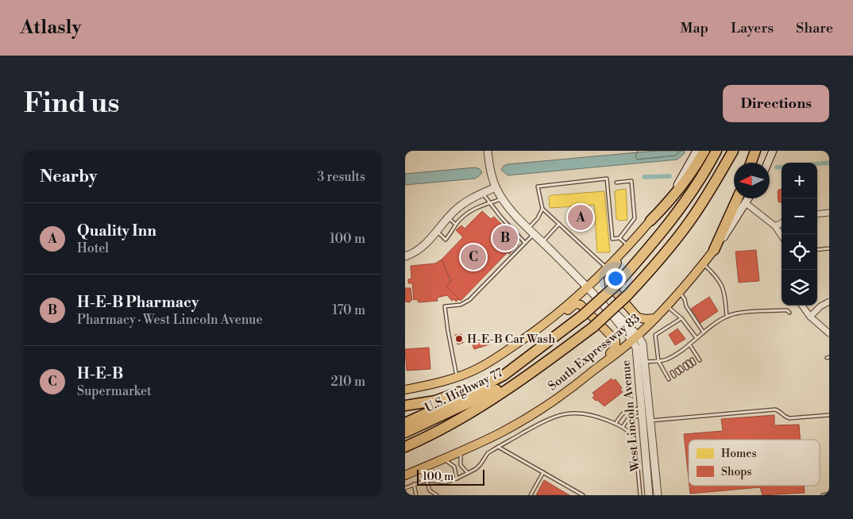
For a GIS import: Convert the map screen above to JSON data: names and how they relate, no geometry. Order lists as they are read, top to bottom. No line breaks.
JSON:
{"streets":{"highway":["U.S. Highway 77"],"main road":["South Expressway 83"],"street":["West Lincoln Avenue"]},"crossings":[["South Expressway 83","West Lincoln Avenue"]],"places":["H-E-B Car Wash"],"legend":["Homes","Shops"],"scale_bar":"100 m","north":"left","page":{"header":"Atlasly","nav":["Map","Layers","Share"],"buttons":"Directions","title":"Find us","heading":["Nearby","3 results"],"map_buttons":["+","−"],"list":[{"mark":"A","name":"Quality Inn","note":"Hotel","value":"100 m"},{"mark":"B","name":"H-E-B Pharmacy","note":"Pharmacy · West Lincoln Avenue","value":"170 m"},{"mark":"C","name":"H-E-B","note":"Supermarket","value":"210 m"}],"pins":["A","B","C"],"scale":"100 m"}}
